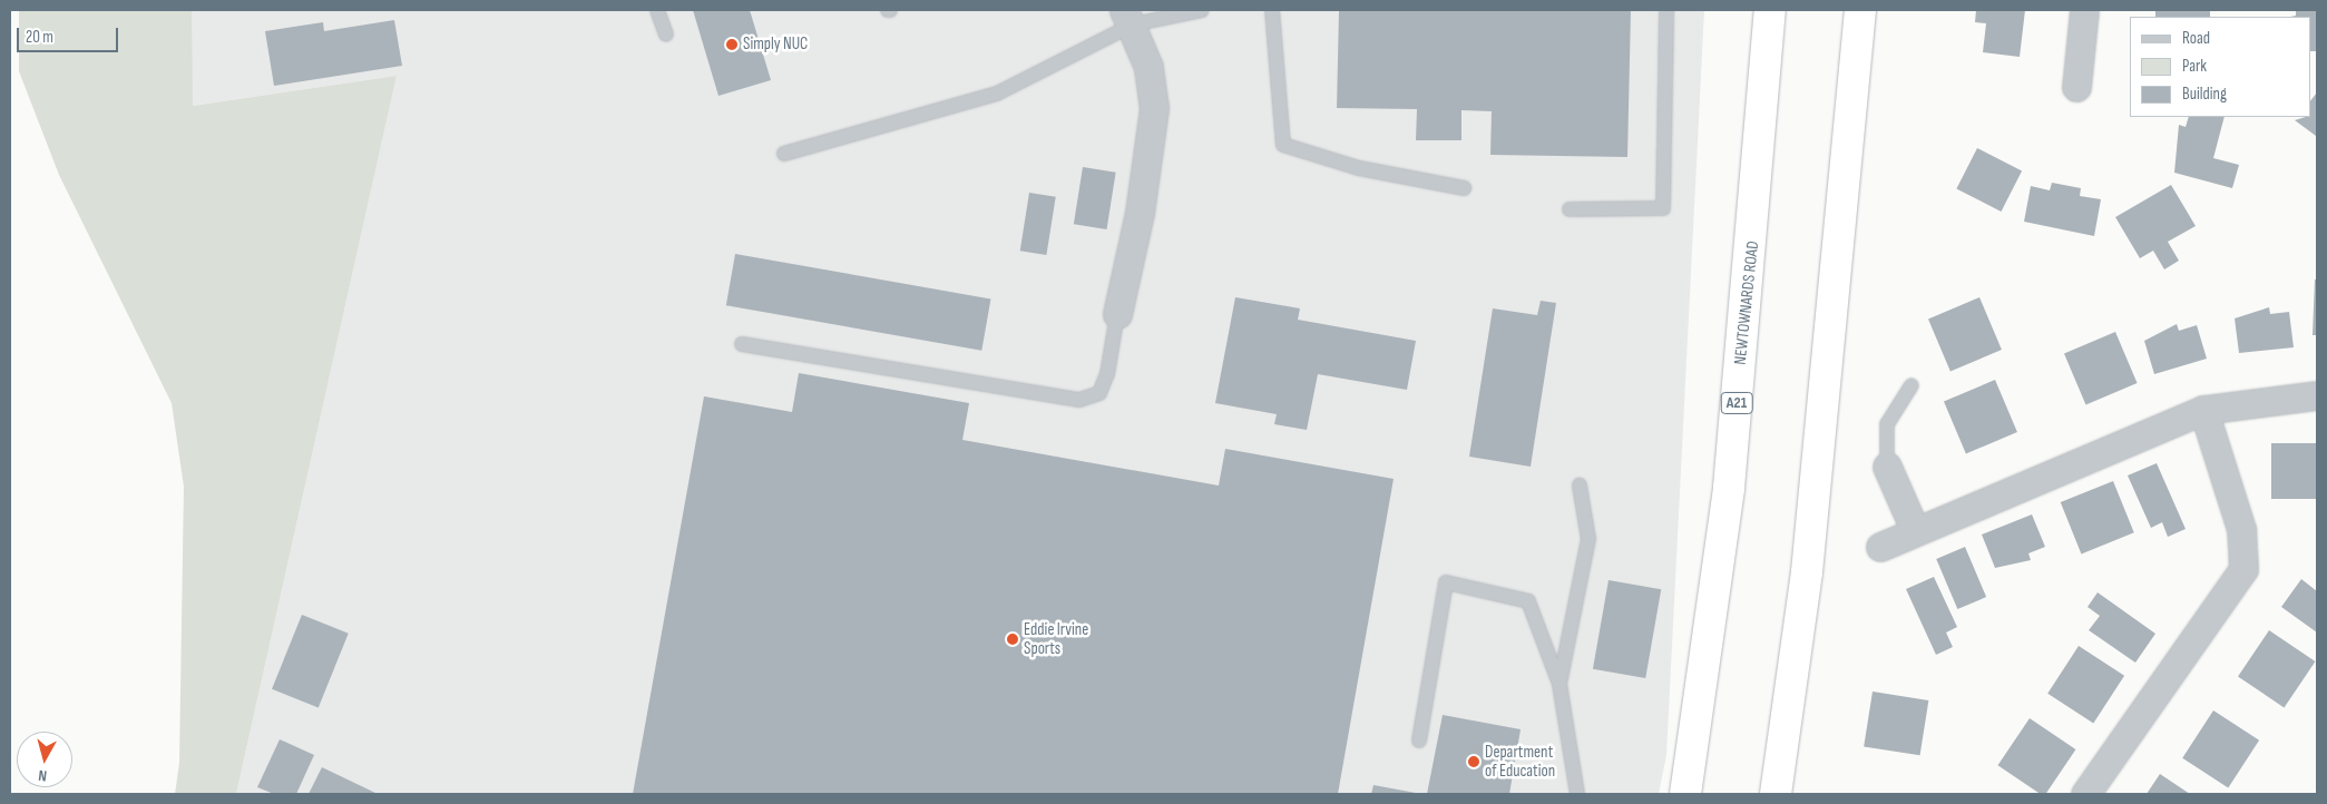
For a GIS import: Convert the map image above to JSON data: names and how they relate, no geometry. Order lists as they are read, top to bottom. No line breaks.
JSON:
{"streets":{"highway":["NEWTOWNARDS ROAD","A21"]},"places":["Simply NUC","Eddie Irvine Sports","Department of Education"],"legend":["Road","Park","Building"],"scale_bar":"20 m","north":"bottom"}
